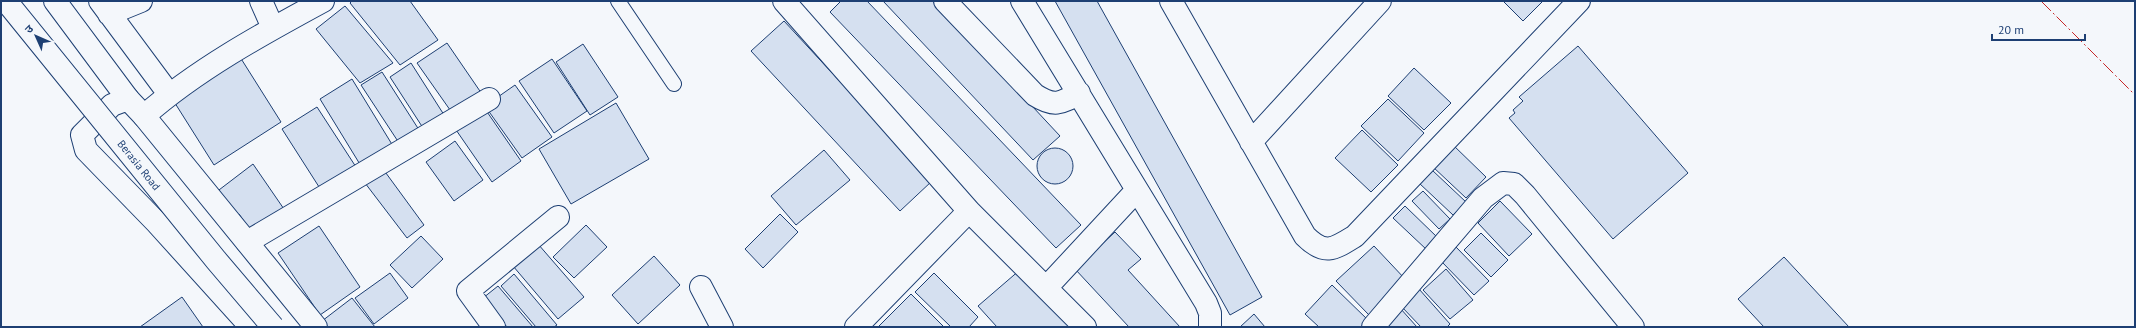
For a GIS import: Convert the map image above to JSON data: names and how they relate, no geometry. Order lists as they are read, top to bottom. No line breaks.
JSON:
{"streets":{"street":["Berasia Road"]},"scale_bar":"20 m","north":"top left"}
